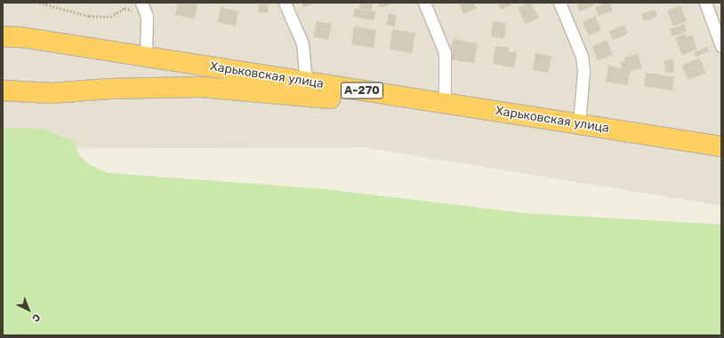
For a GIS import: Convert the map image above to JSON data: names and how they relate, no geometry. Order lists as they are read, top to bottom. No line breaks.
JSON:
{"streets":{"highway":["Харьковская улица","А-270"]},"north":"bottom right"}
